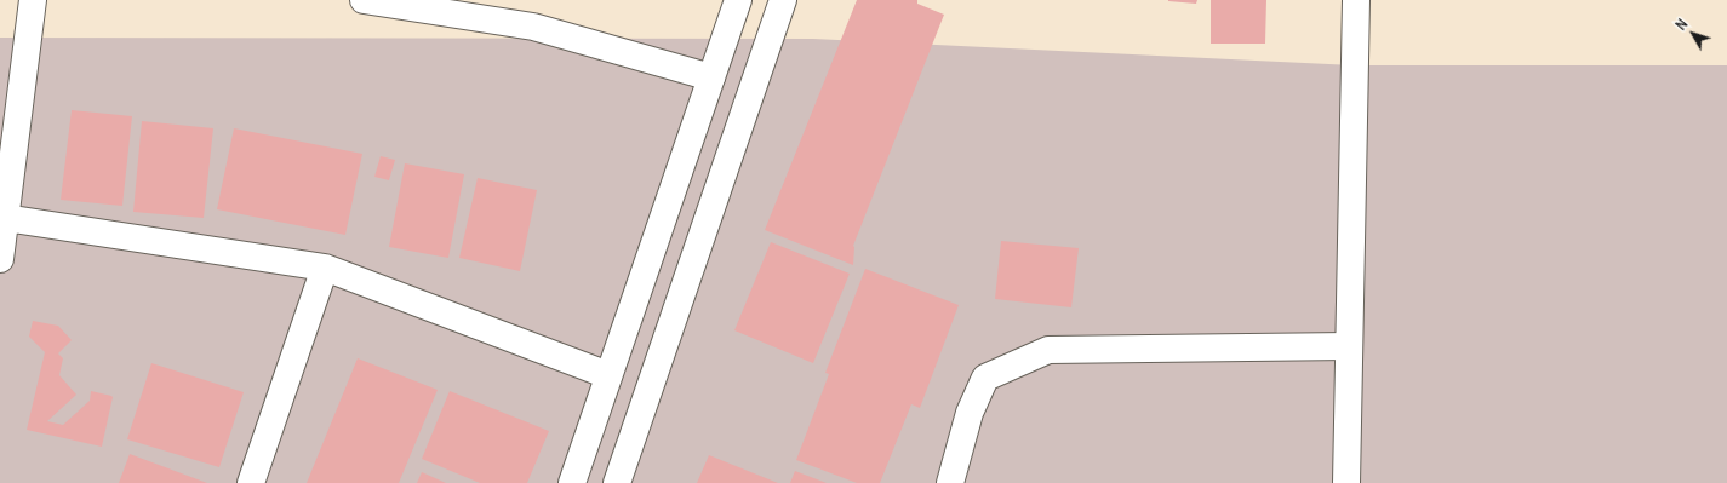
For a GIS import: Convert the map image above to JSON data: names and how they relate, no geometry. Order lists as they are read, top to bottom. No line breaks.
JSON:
{"north":"top left"}
